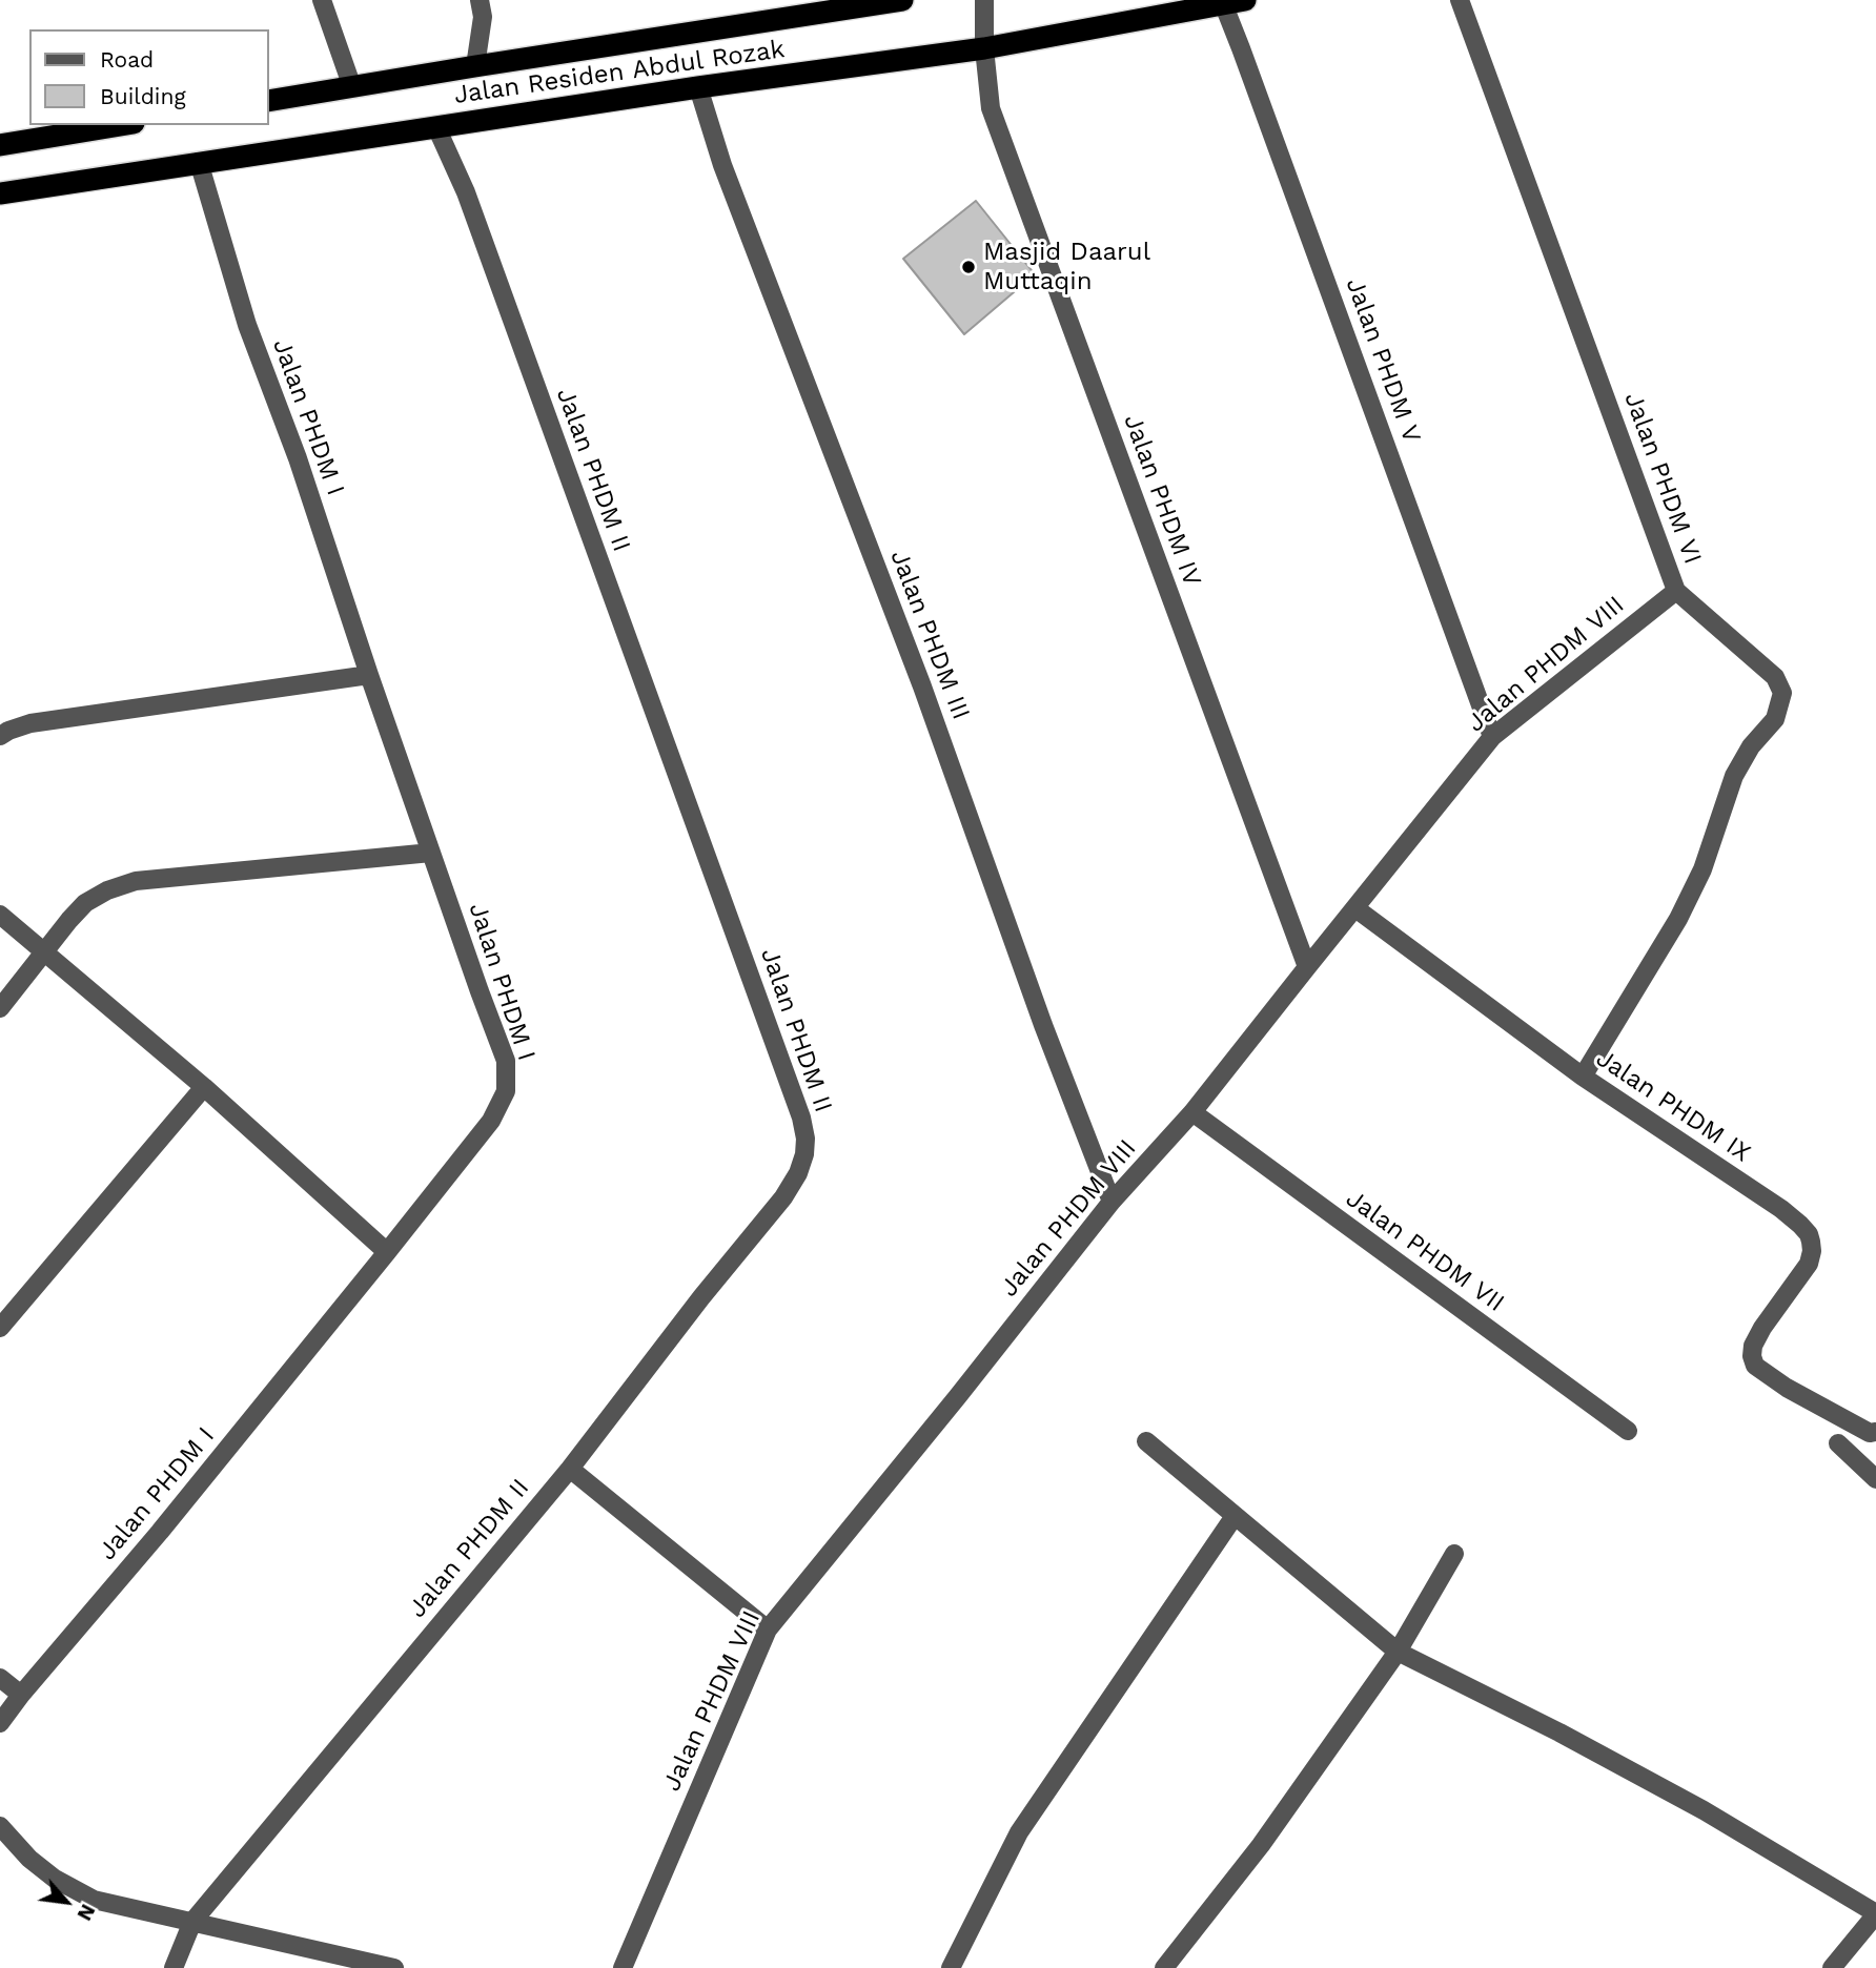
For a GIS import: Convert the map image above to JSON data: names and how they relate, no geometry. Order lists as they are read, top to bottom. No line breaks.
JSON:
{"streets":{"highway":["Jalan Residen Abdul Rozak"],"street":["Jalan PHDM V","Jalan PHDM I","Jalan PHDM II","Jalan PHDM VI","Jalan PHDM IV","Jalan PHDM III","Jalan PHDM VIII","Jalan PHDM IX","Jalan PHDM VII"]},"crossings":[["Jalan Residen Abdul Rozak","Jalan PHDM V"],["Jalan Residen Abdul Rozak","Jalan PHDM I"],["Jalan Residen Abdul Rozak","Jalan PHDM II"],["Jalan Residen Abdul Rozak","Jalan PHDM IV"],["Jalan Residen Abdul Rozak","Jalan PHDM III"],["Jalan PHDM V","Jalan PHDM VIII"],["Jalan PHDM VI","Jalan PHDM VIII"],["Jalan PHDM VI","Jalan PHDM IX"],["Jalan PHDM IV","Jalan PHDM VIII"],["Jalan PHDM III","Jalan PHDM VIII"],["Jalan PHDM VIII","Jalan PHDM IX"],["Jalan PHDM VIII","Jalan PHDM VII"]],"places":["Masjid Daarul Muttaqin"],"legend":["Road","Building"],"north":"bottom right"}
